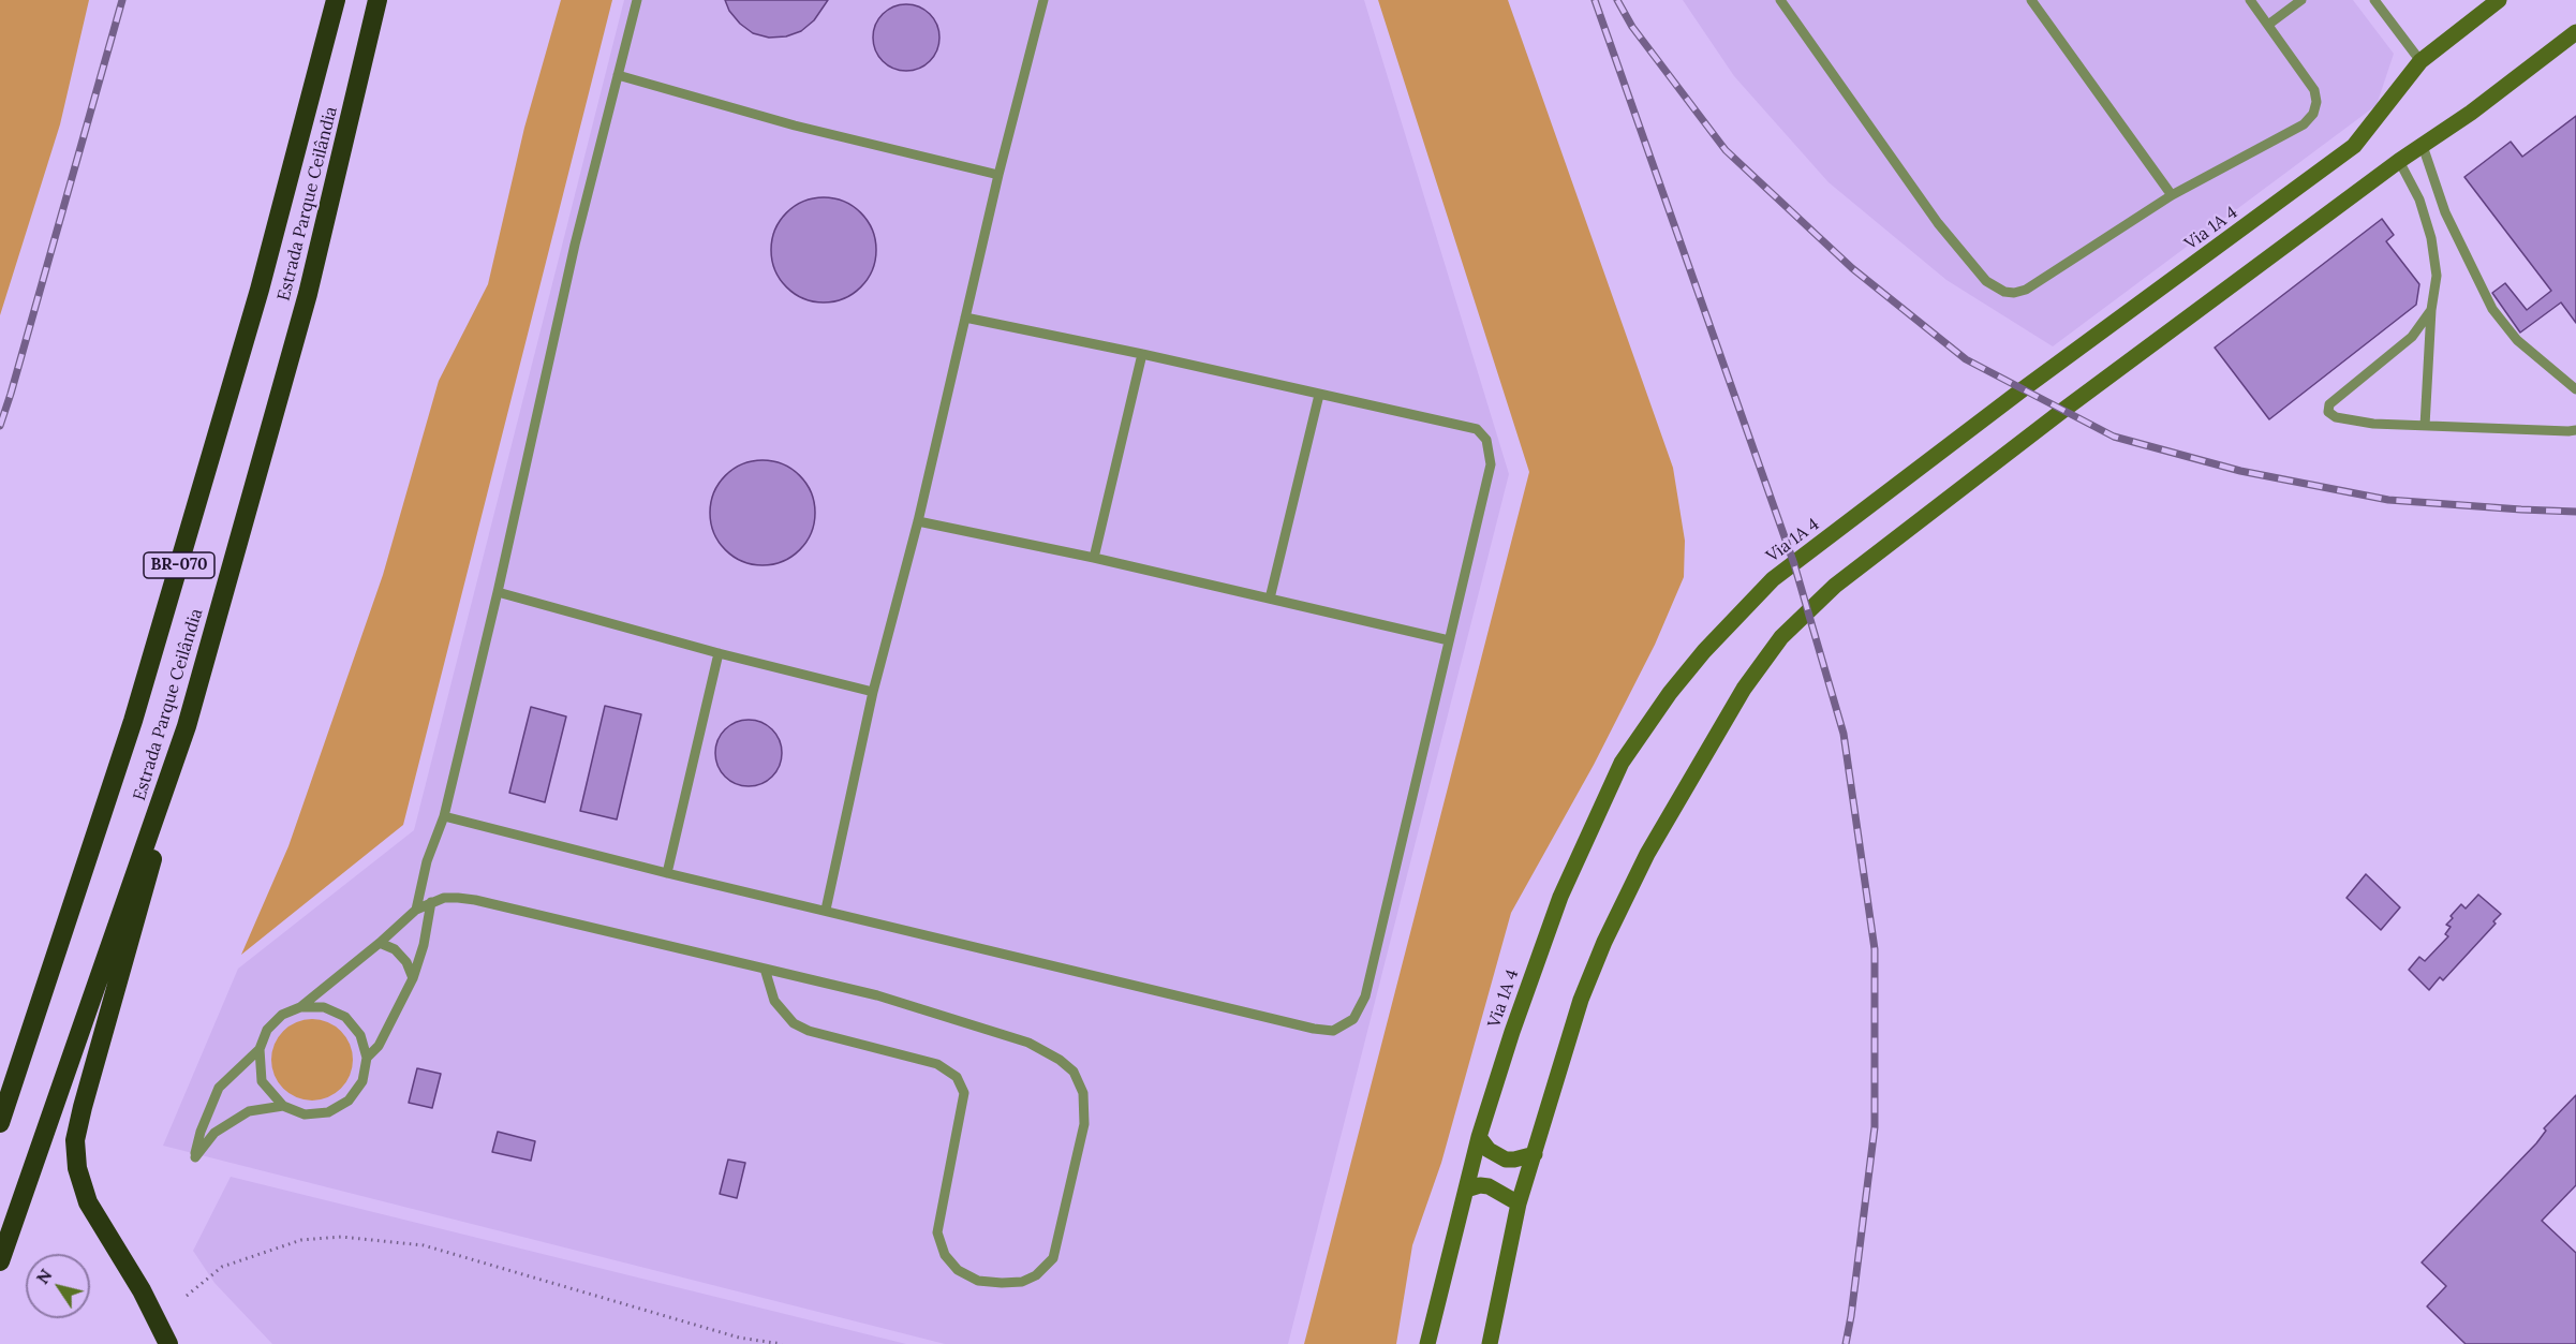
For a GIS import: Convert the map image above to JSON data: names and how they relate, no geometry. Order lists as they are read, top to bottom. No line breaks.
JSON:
{"streets":{"highway":["Estrada Parque Ceilândia","BR-070"],"main road":["Via 1A 4"]},"north":"top left"}
